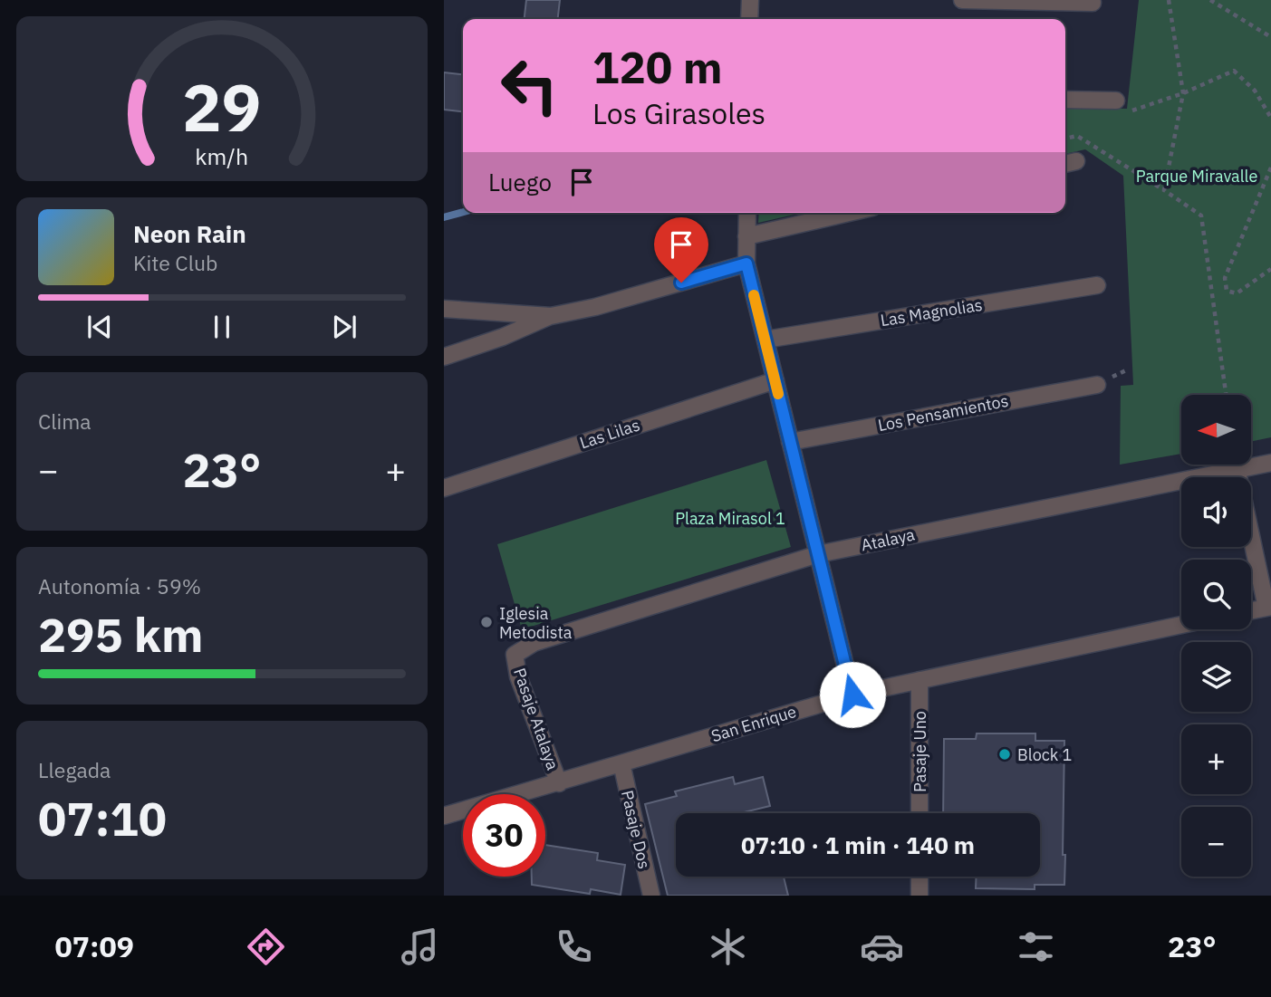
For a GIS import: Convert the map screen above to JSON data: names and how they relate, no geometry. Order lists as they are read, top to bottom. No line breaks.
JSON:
{"streets":{"street":["Las Magnolias","Los Pensamientos","Las Lilas","Atalaya","Pasaje Atalaya","San Enrique","Pasaje Uno","Pasaje Dos"]},"crossings":[["Atalaya","Pasaje Atalaya"],["Pasaje Atalaya","San Enrique"],["San Enrique","Pasaje Uno"],["San Enrique","Pasaje Dos"]],"parks":["Parque Miravalle","Plaza Mirasol 1"],"places":["Iglesia Metodista","Block 1"],"north":"left","page":{"turn":["120 m","Los Girasoles"],"then":"Luego","song":["Neon Rain","Kite Club"],"tile":["Clima",["Autonomía · 59%","295 km"],["Llegada","07:10"]],"map_buttons":["+","−"],"heat":["−","23°","+"],"limit":"30","trip":"07:10 · 1 min · 140 m","tabs":["07:09","23°"],"gauge":["29","km/h"]}}
